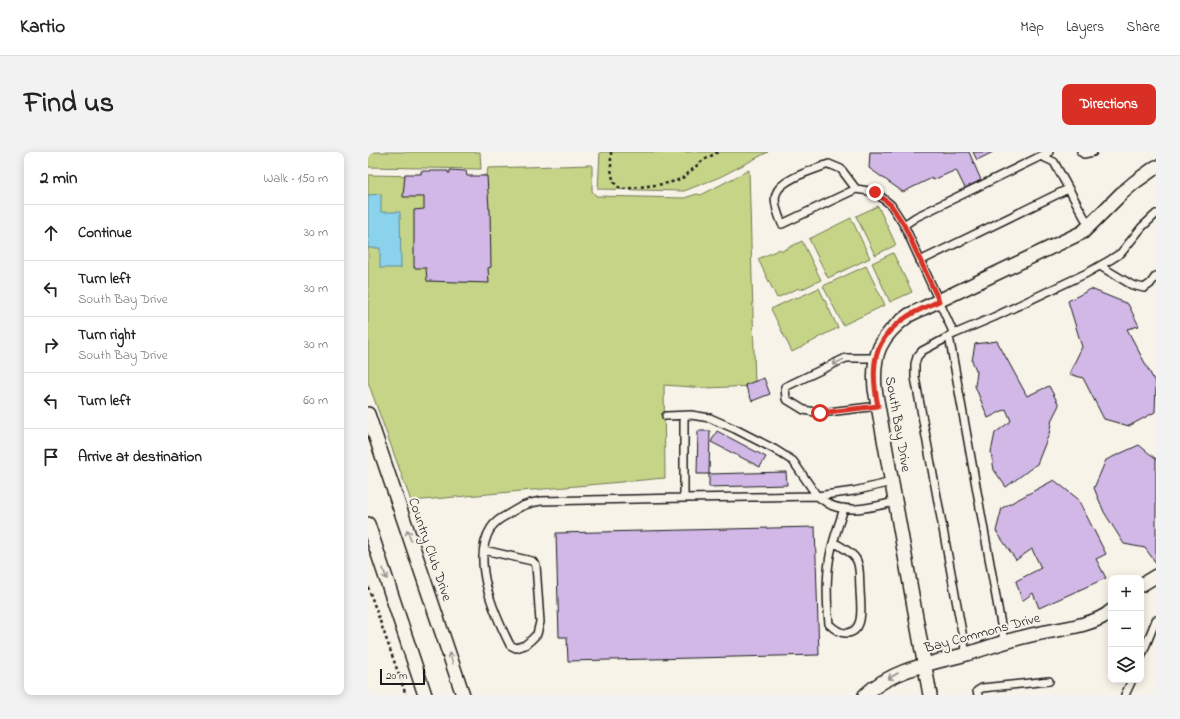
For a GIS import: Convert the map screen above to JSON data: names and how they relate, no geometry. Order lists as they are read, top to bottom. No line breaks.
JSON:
{"streets":{"street":["South Bay Drive","Country Club Drive","Bay Commons Drive"]},"crossings":[["South Bay Drive","Bay Commons Drive"]],"scale_bar":"20 m","page":{"header":"Kartio","nav":["Map","Layers","Share"],"title":"Find us","buttons":"Directions","heading":["2 min","Walk · 150 m"],"list":[["Continue","30 m"],["Turn left","South Bay Drive","30 m"],["Turn right","South Bay Drive","30 m"],["Turn left","60 m"],"Arrive at destination"],"map_buttons":["+","−"],"scale":"20 m"}}
